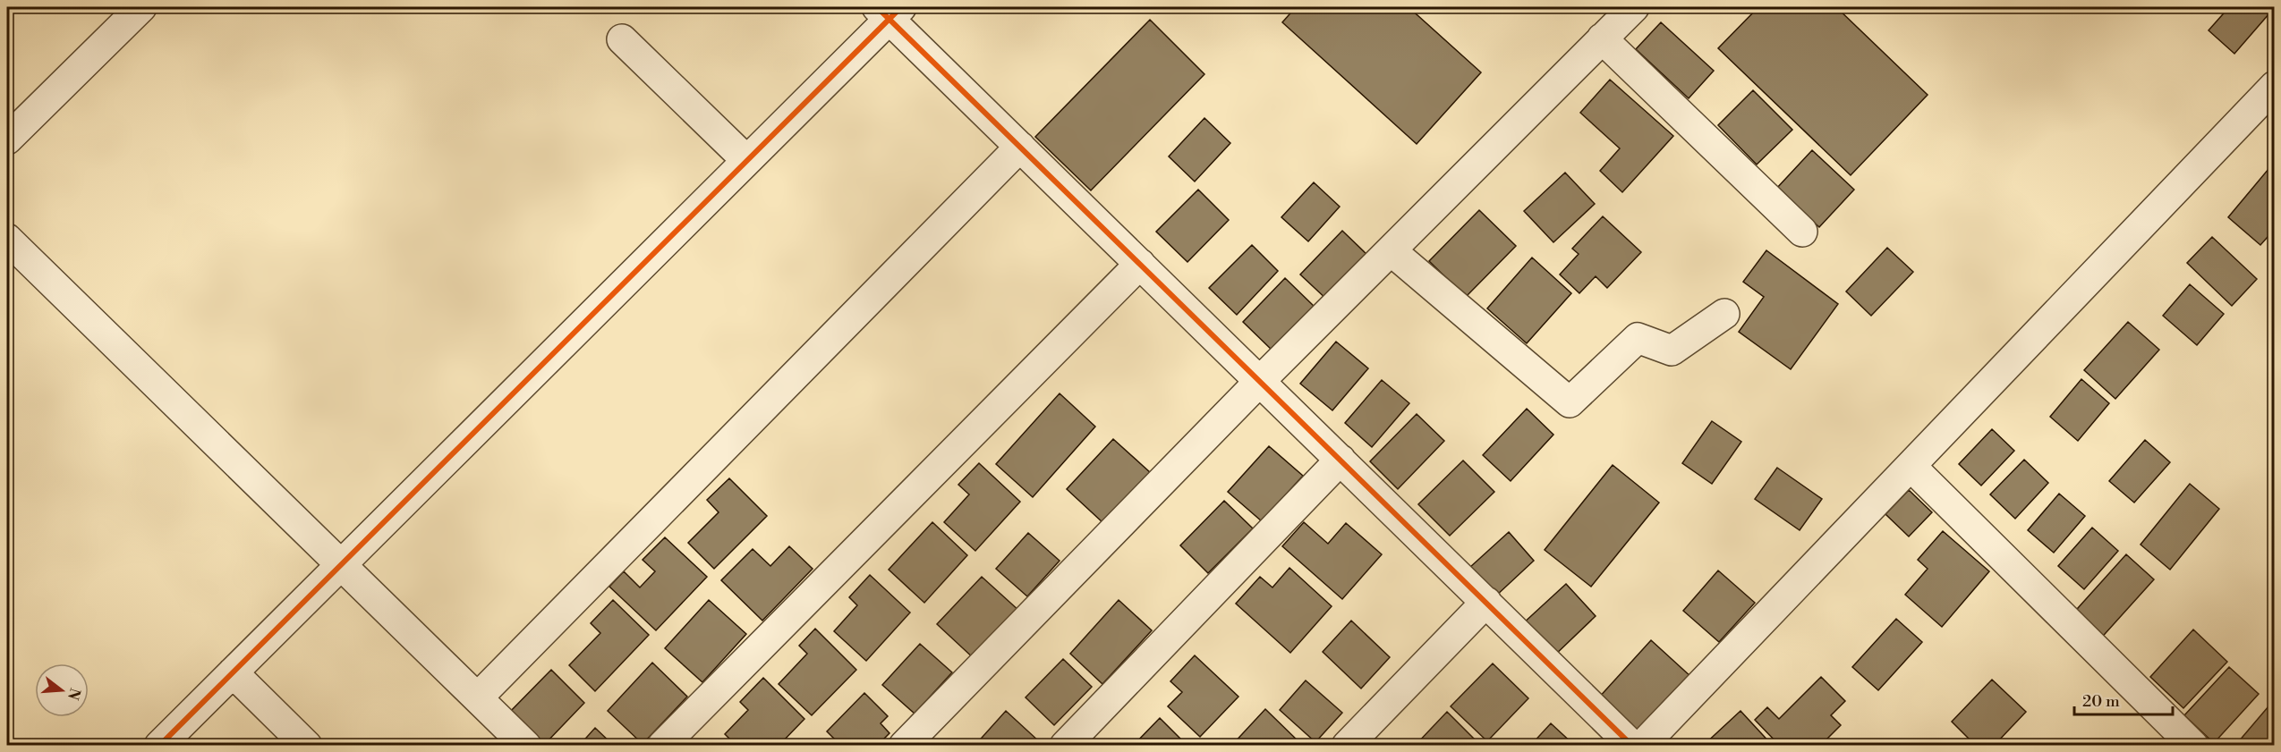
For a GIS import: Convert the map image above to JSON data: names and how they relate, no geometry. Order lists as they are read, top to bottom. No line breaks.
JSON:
{"scale_bar":"20 m","north":"right"}
